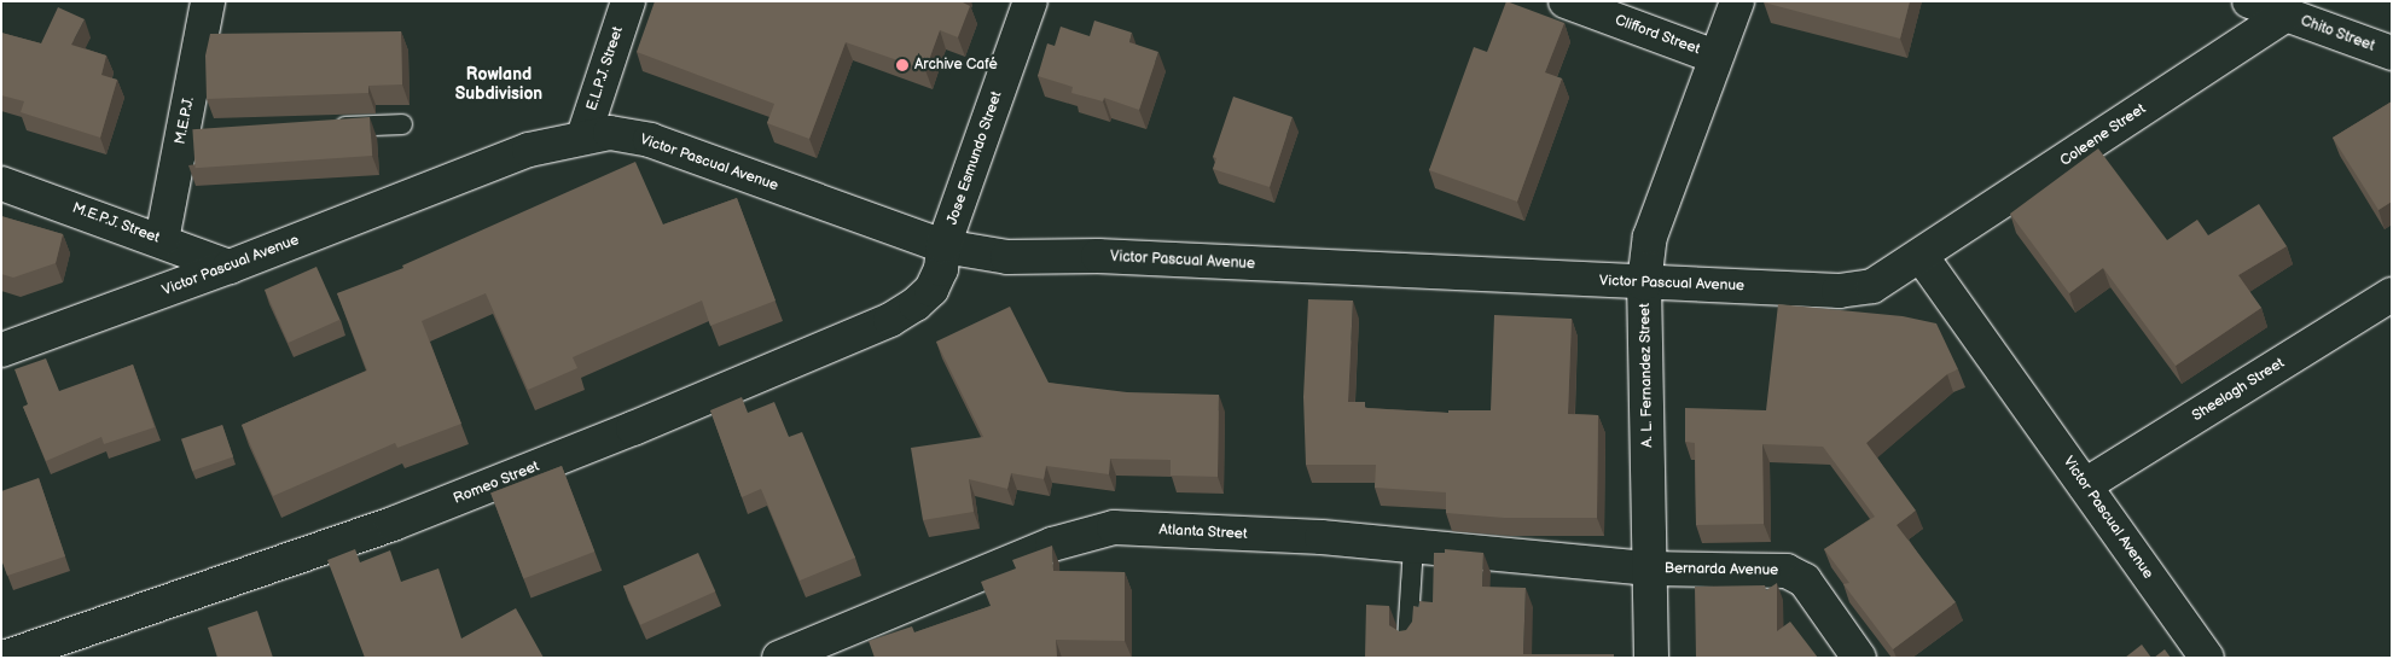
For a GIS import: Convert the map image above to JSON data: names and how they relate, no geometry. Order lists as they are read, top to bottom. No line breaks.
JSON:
{"streets":{"street":["Chito Street","Clifford Street","E.L.P.J. Street","M.E.P.J.","Coleene Street","Jose Esmundo Street","Victor Pascual Avenue","M.E.P.J. Street","A. L. Fernandez Street","Sheelagh Street","Romeo Street","Atlanta Street","Bernarda Avenue"]},"crossings":[["Chito Street","Coleene Street"],["Clifford Street","A. L. Fernandez Street"],["E.L.P.J. Street","Victor Pascual Avenue"],["M.E.P.J.","M.E.P.J. Street"],["Coleene Street","Victor Pascual Avenue"],["Jose Esmundo Street","Victor Pascual Avenue"],["Jose Esmundo Street","Romeo Street"],["Victor Pascual Avenue","M.E.P.J. Street"],["Victor Pascual Avenue","A. L. Fernandez Street"],["Victor Pascual Avenue","Sheelagh Street"],["Victor Pascual Avenue","Romeo Street"],["A. L. Fernandez Street","Atlanta Street"],["A. L. Fernandez Street","Bernarda Avenue"],["Atlanta Street","Bernarda Avenue"]],"districts":["Rowland Subdivision"],"places":["Archive Café"]}
